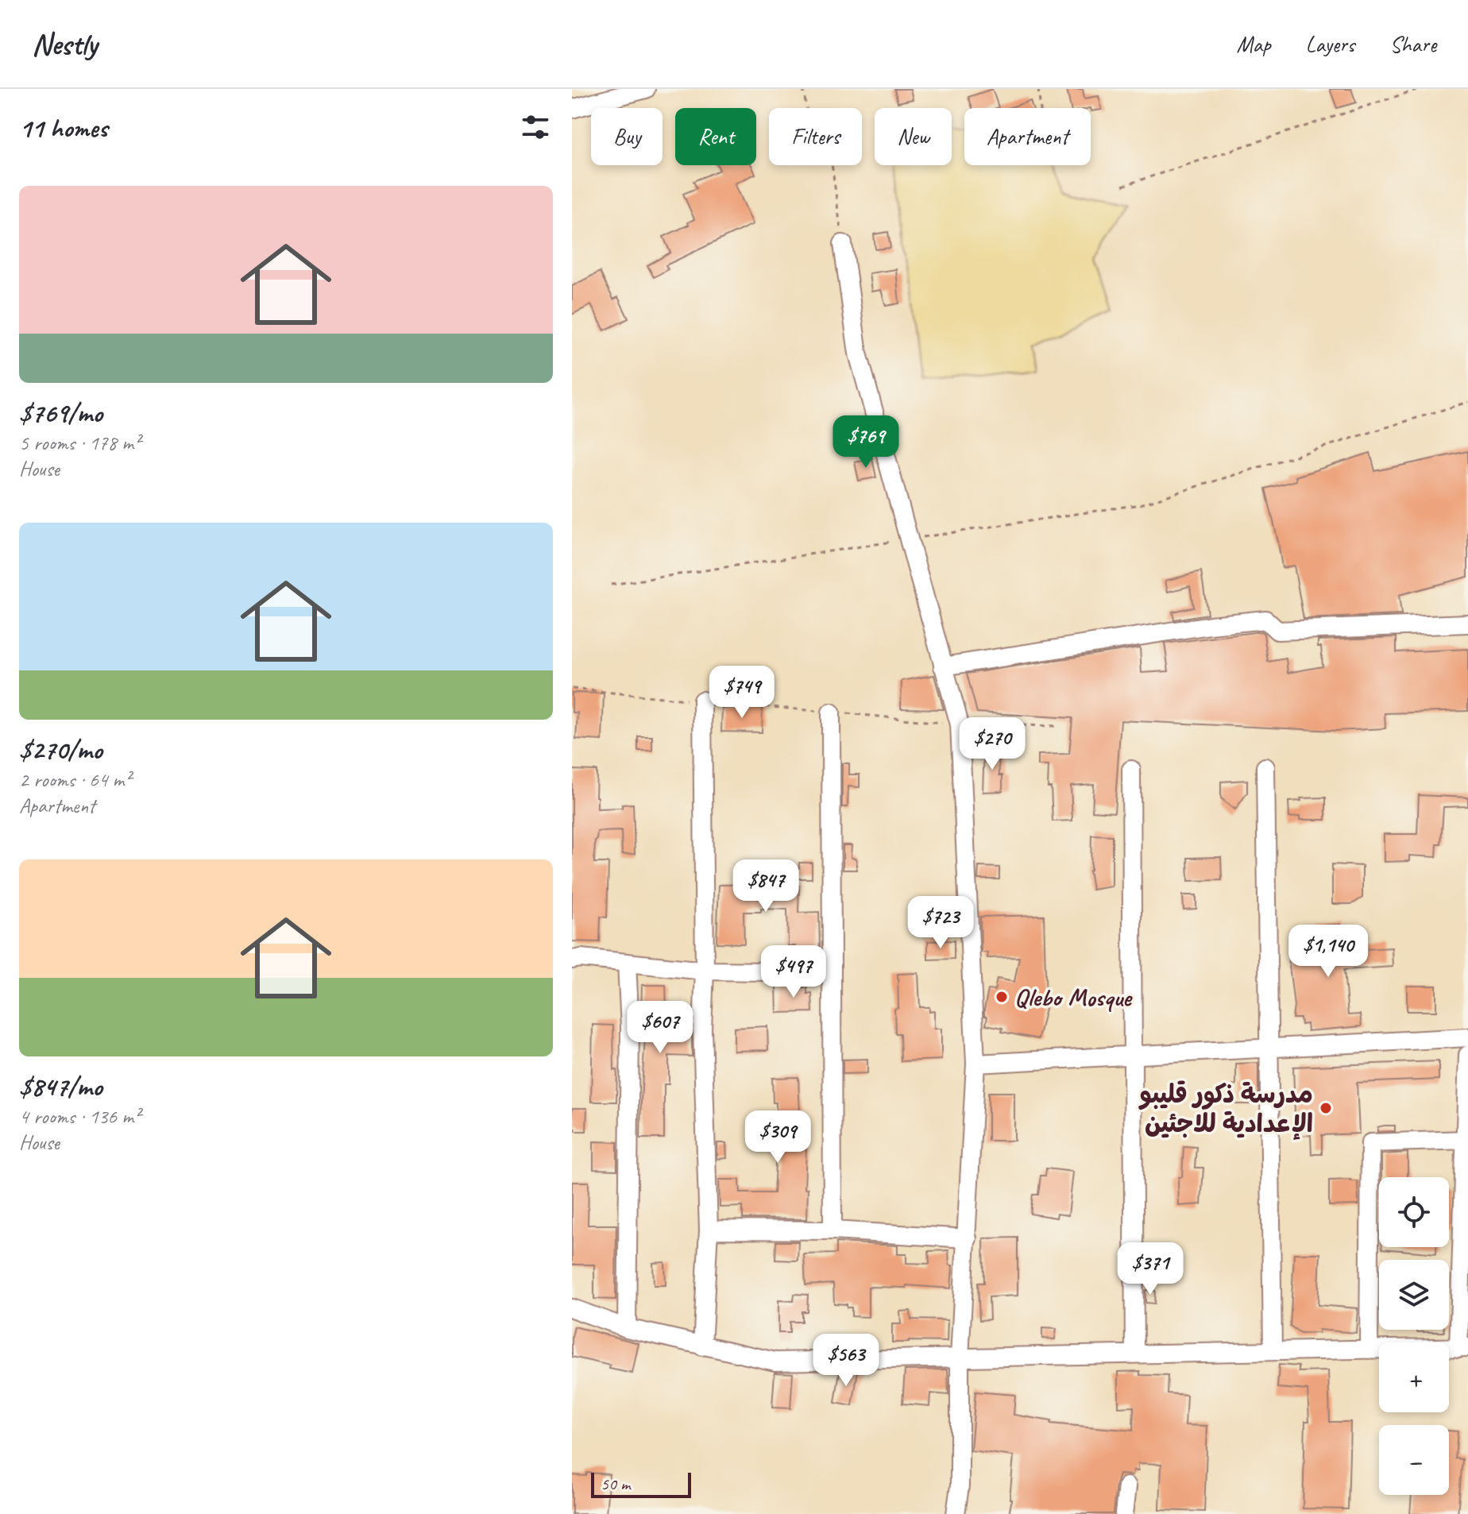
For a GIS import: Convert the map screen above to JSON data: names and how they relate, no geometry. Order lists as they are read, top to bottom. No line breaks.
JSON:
{"places":["Qlebo Mosque","مدرسة ذكور قليبو الإعدادية للاجئين"],"scale_bar":"50 m","page":{"header":"Nestly","nav":["Map","Layers","Share"],"heading":"11 homes","chip":["Buy","Rent","Filters","New","Apartment"],"list":[{"name":"$769/mo","note":"5 rooms · 178 m² · House"},{"name":"$270/mo","note":"2 rooms · 64 m² · Apartment"},{"name":"$847/mo","note":"4 rooms · 136 m² · House"}],"price":["$769","$749","$270","$847","$723","$1,140","$497","$607","$309","$371","$563"],"map_buttons":["+","−"],"scale":"50 m"}}
